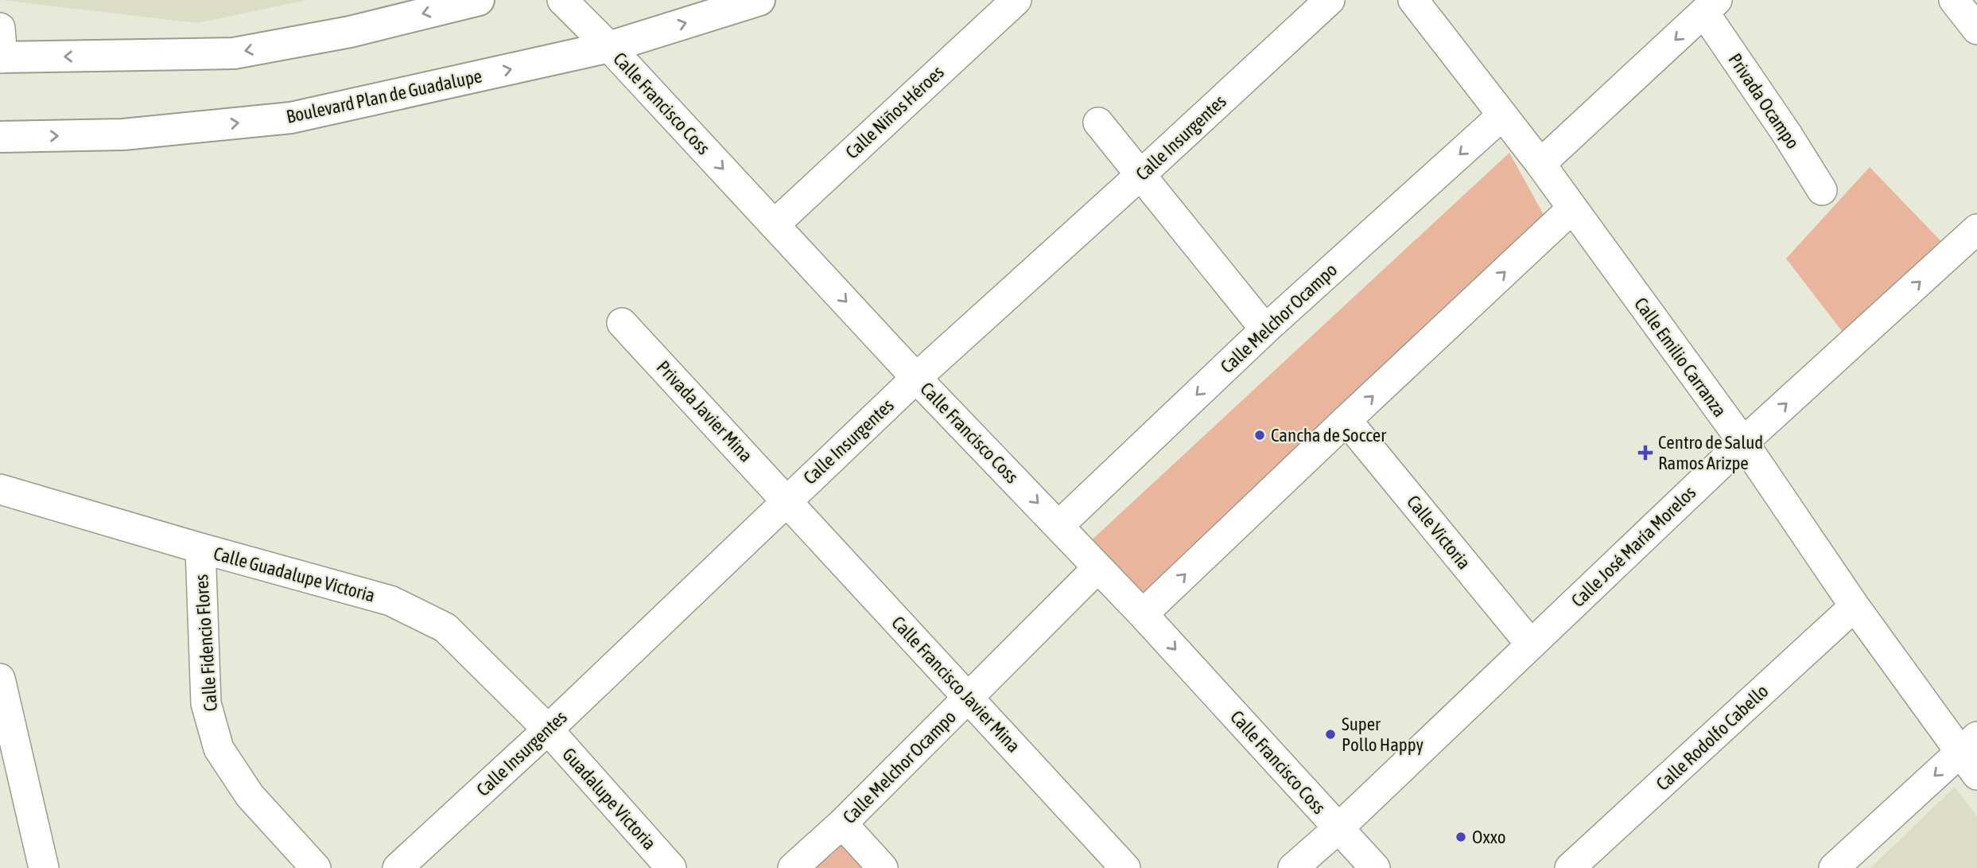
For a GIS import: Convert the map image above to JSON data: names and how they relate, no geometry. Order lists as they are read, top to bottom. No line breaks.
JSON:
{"streets":{"main road":["Boulevard Plan de Guadalupe"],"street":["Privada Ocampo","Calle Francisco Coss","Calle Niños Héroes","Calle Insurgentes","Calle Melchor Ocampo","Calle Emilio Carranza","Privada Javier Mina","Calle Victoria","Calle José María Morelos","Calle Guadalupe Victoria","Calle Fidencio Flores","Calle Francisco Javier Mina","Calle Rodolfo Cabello","Guadalupe Victoria"]},"crossings":[["Boulevard Plan de Guadalupe","Calle Francisco Coss"],["Calle Francisco Coss","Calle Niños Héroes"],["Calle Francisco Coss","Calle Insurgentes"],["Calle Francisco Coss","Calle Melchor Ocampo"],["Calle Francisco Coss","Calle José María Morelos"],["Calle Insurgentes","Privada Javier Mina"],["Calle Insurgentes","Calle Guadalupe Victoria"],["Calle Insurgentes","Calle Francisco Javier Mina"],["Calle Insurgentes","Guadalupe Victoria"],["Calle Melchor Ocampo","Calle Emilio Carranza"],["Calle Melchor Ocampo","Calle Francisco Javier Mina"],["Calle Emilio Carranza","Calle José María Morelos"],["Calle Emilio Carranza","Calle Rodolfo Cabello"],["Privada Javier Mina","Calle Francisco Javier Mina"],["Calle Victoria","Calle José María Morelos"],["Calle Guadalupe Victoria","Calle Fidencio Flores"],["Calle Guadalupe Victoria","Guadalupe Victoria"]],"one_way":["Calle Francisco Coss"],"places":{"other":["Cancha de Soccer","Super Pollo Happy","Oxxo"],"health":["Centro de Salud Ramos Arizpe"]}}
